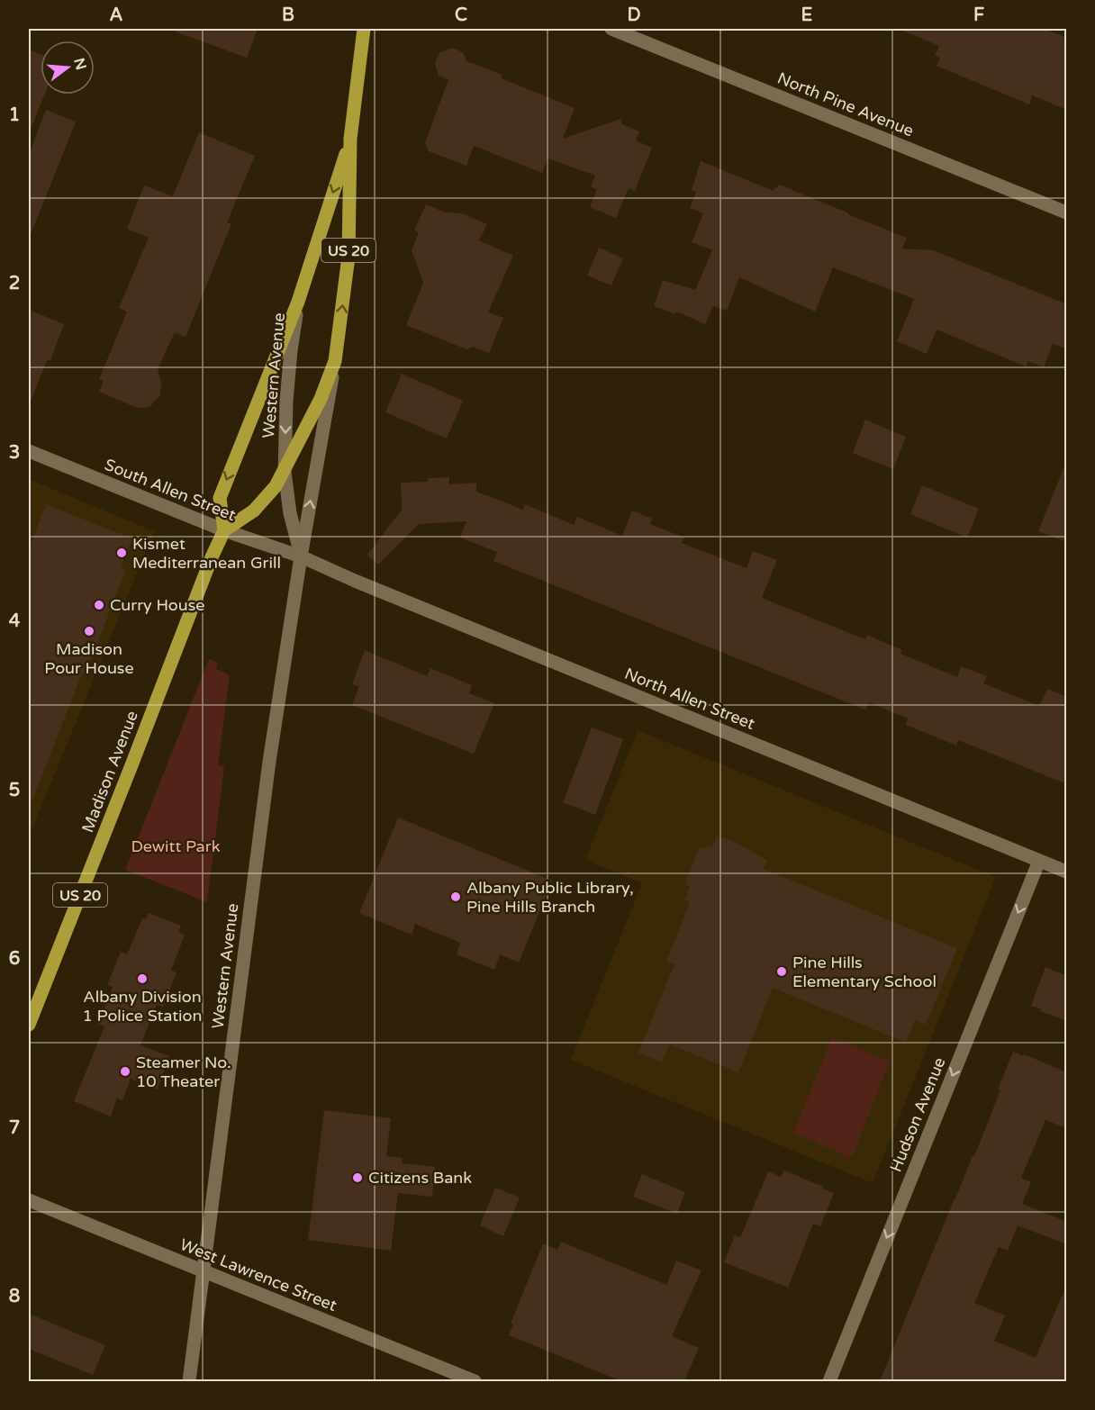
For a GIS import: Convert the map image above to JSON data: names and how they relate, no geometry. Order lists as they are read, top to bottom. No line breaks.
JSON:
{"streets":{"main road":["US 20","Western Avenue","Madison Avenue"],"street":["North Pine Avenue","South Allen Street","North Allen Street","Hudson Avenue","West Lawrence Street"]},"crossings":[["US 20","Western Avenue"],["US 20","South Allen Street"],["US 20","Madison Avenue"],["Western Avenue","South Allen Street"],["Western Avenue","North Allen Street"],["Western Avenue","West Lawrence Street"],["South Allen Street","North Allen Street"],["South Allen Street","Madison Avenue"],["North Allen Street","Hudson Avenue"]],"one_way":["Hudson Avenue"],"parks":["Dewitt Park"],"places":["Kismet Mediterranean Grill","Curry House","Madison Pour House","Albany Public Library, Pine Hills Branch","Pine Hills Elementary School","Albany Division 1 Police Station","Steamer No. 10 Theater","Citizens Bank"],"north":"right","grid":{"columns":["A","B","C","D","E","F"],"rows":["1","2","3","4","5","6","7","8"]}}
